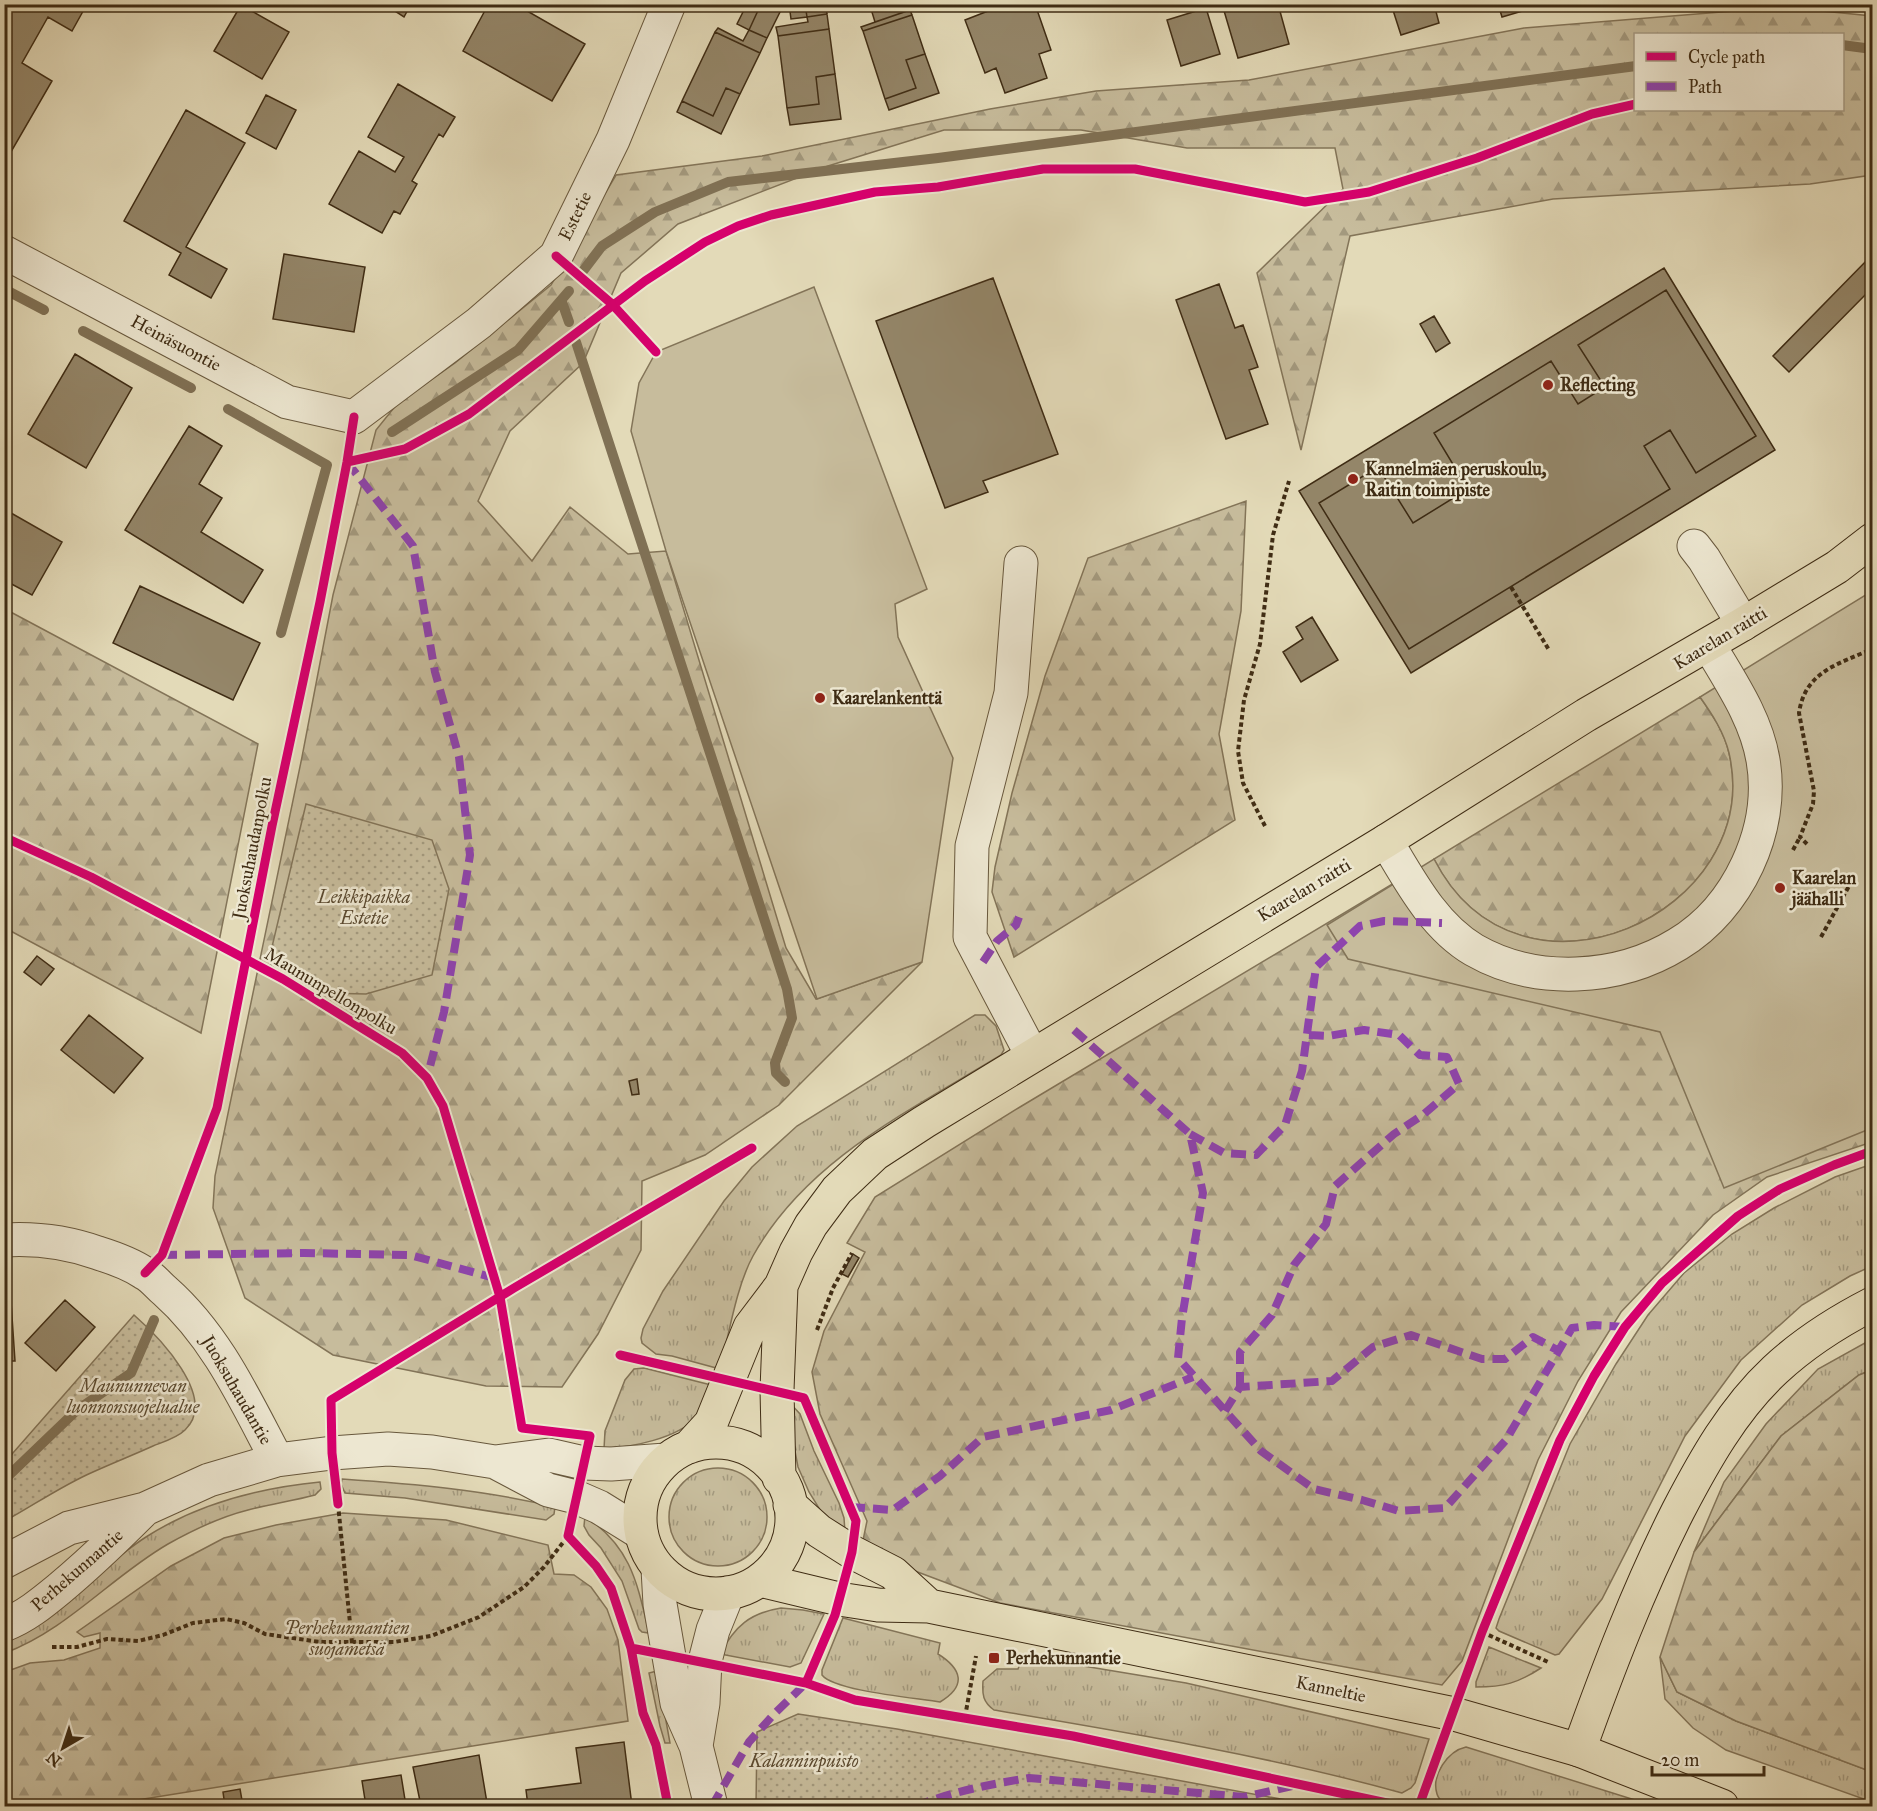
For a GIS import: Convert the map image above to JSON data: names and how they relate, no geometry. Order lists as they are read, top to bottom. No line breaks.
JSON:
{"streets":{"main road":["Kaarelan raitti","Kanneltie"],"street":["Estetie","Heinäsuontie","Juoksuhaudantie","Perhekunnantie"],"cycle path":["Juoksuhaudanpolku","Maununpellonpolku"]},"crossings":[["Estetie","Heinäsuontie"],["Kaarelan raitti","Perhekunnantie"],["Kaarelan raitti","Kanneltie"],["Juoksuhaudantie","Perhekunnantie"],["Perhekunnantie","Kanneltie"]],"parks":["Leikkipaikka Estetie","Maununnevan luonnonsuojelualue","Perhekunnantien suojametsä","Kalanninpuisto"],"places":{"other":["Reflecting","Kannelmäen peruskoulu, Raitin toimipiste","Kaarelankenttä","Kaarelan jäähalli"],"transit":["Perhekunnantie"]},"legend":["Cycle path","Path"],"scale_bar":"20 m","north":"bottom left"}
